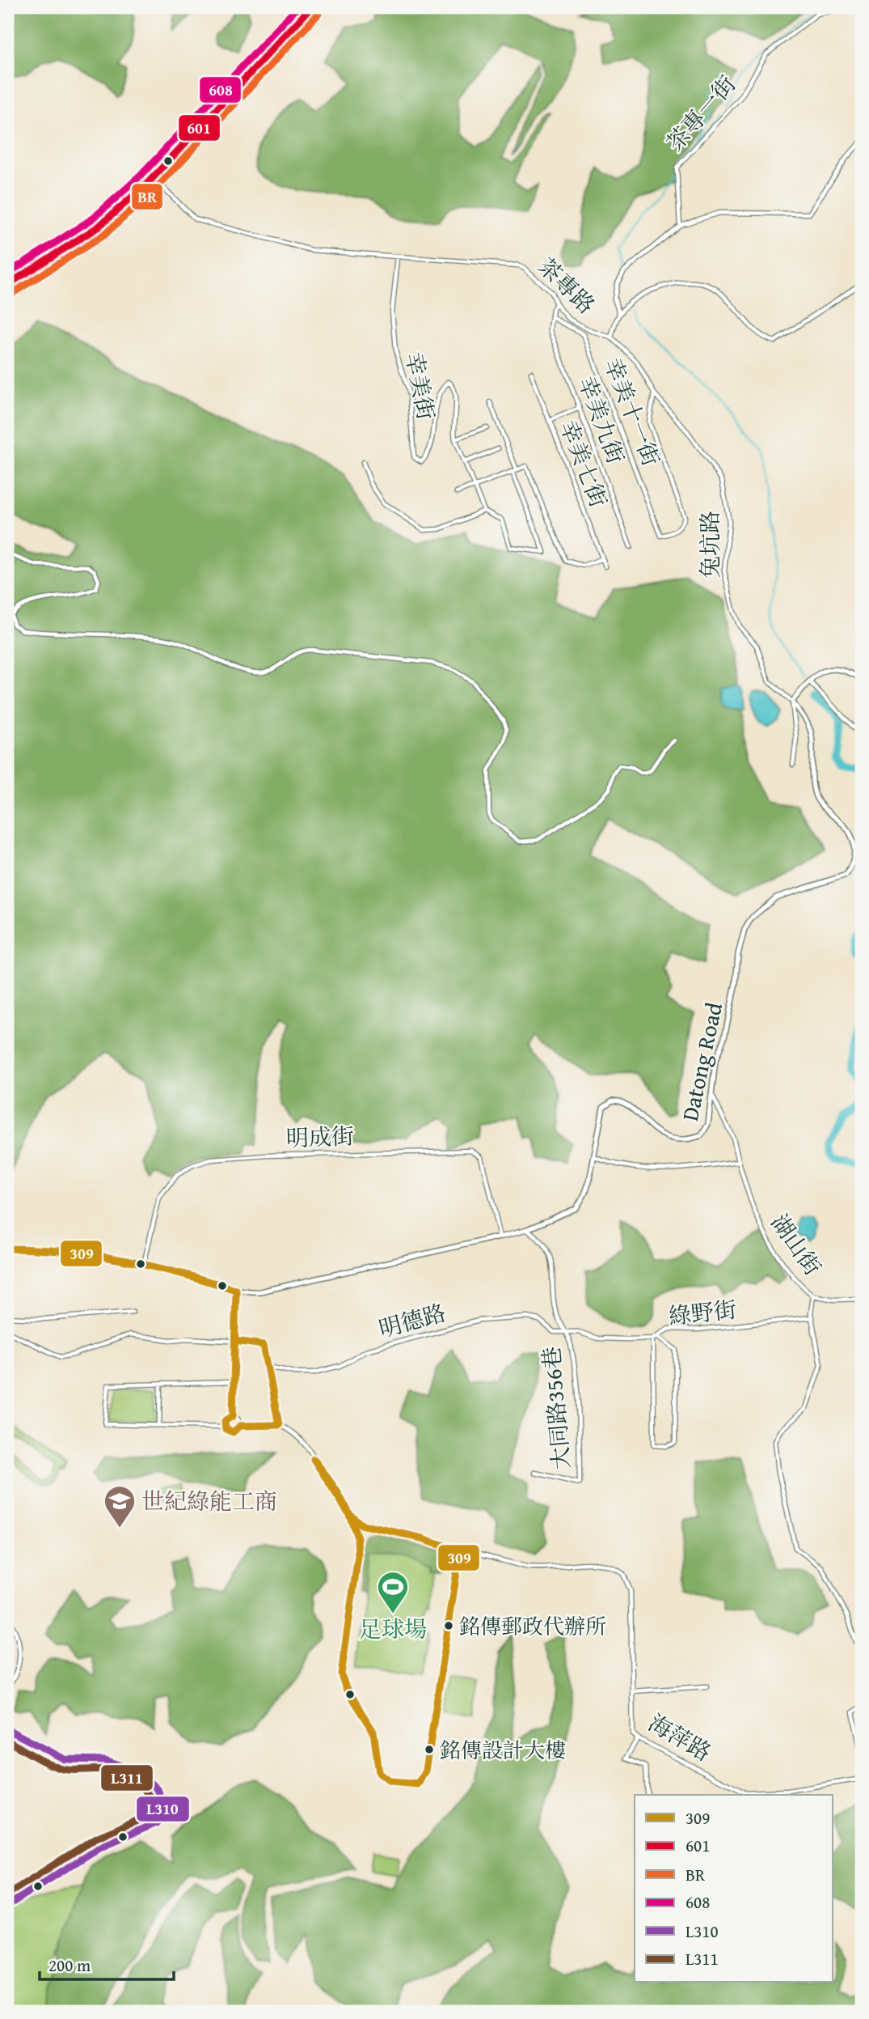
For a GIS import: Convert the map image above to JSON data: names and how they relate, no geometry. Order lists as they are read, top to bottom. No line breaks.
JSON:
{"streets":{"street":["茶專一街","茶專路","幸美街","幸美十一街","幸美九街","幸美七街","兔坑路","Datong Road","明成街","湖山街","綠野街","明德路","大同路356巷","海萍路"]},"crossings":[["茶專路","幸美街"],["茶專路","幸美九街"],["茶專路","兔坑路"],["幸美十一街","幸美九街"],["幸美十一街","兔坑路"],["兔坑路","Datong Road"],["Datong Road","明成街"],["Datong Road","湖山街"],["Datong Road","大同路356巷"],["湖山街","綠野街"],["綠野街","明德路"],["綠野街","大同路356巷"],["明德路","大同路356巷"]],"places":{"school or university":["世紀綠能工商"],"sports":["足球場"],"other":["銘傳郵政代辦所","銘傳設計大樓"]},"lines":["transit line 601","transit line 608","transit line BR","transit line 309","transit line L310","transit line L311"],"legend":["309","601","BR","608","L310","L311"],"scale_bar":"200 m"}
